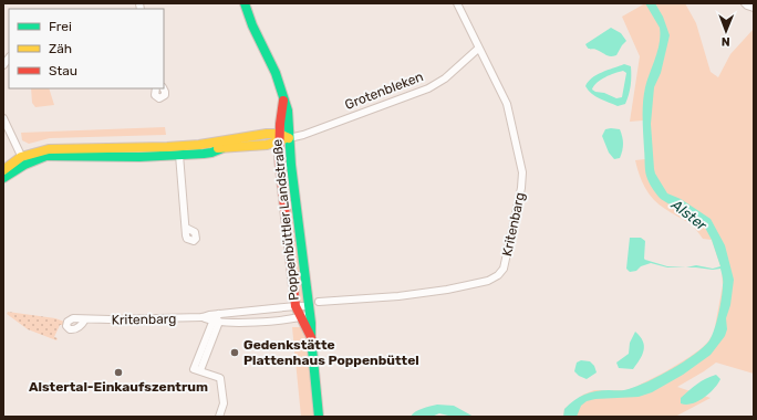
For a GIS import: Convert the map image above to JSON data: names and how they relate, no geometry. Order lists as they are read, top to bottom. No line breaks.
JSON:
{"streets":{"main road":["Poppenbüttler Landstraße"],"street":["Grotenbleken","Kritenbarg"]},"crossings":[["Grotenbleken","Poppenbüttler Landstraße"],["Grotenbleken","Kritenbarg"],["Poppenbüttler Landstraße","Kritenbarg"]],"water":["Alster"],"places":["Gedenkstätte Plattenhaus Poppenbüttel","Alstertal-Einkaufszentrum"],"legend":["Frei","Zäh","Stau"],"north":"bottom"}
